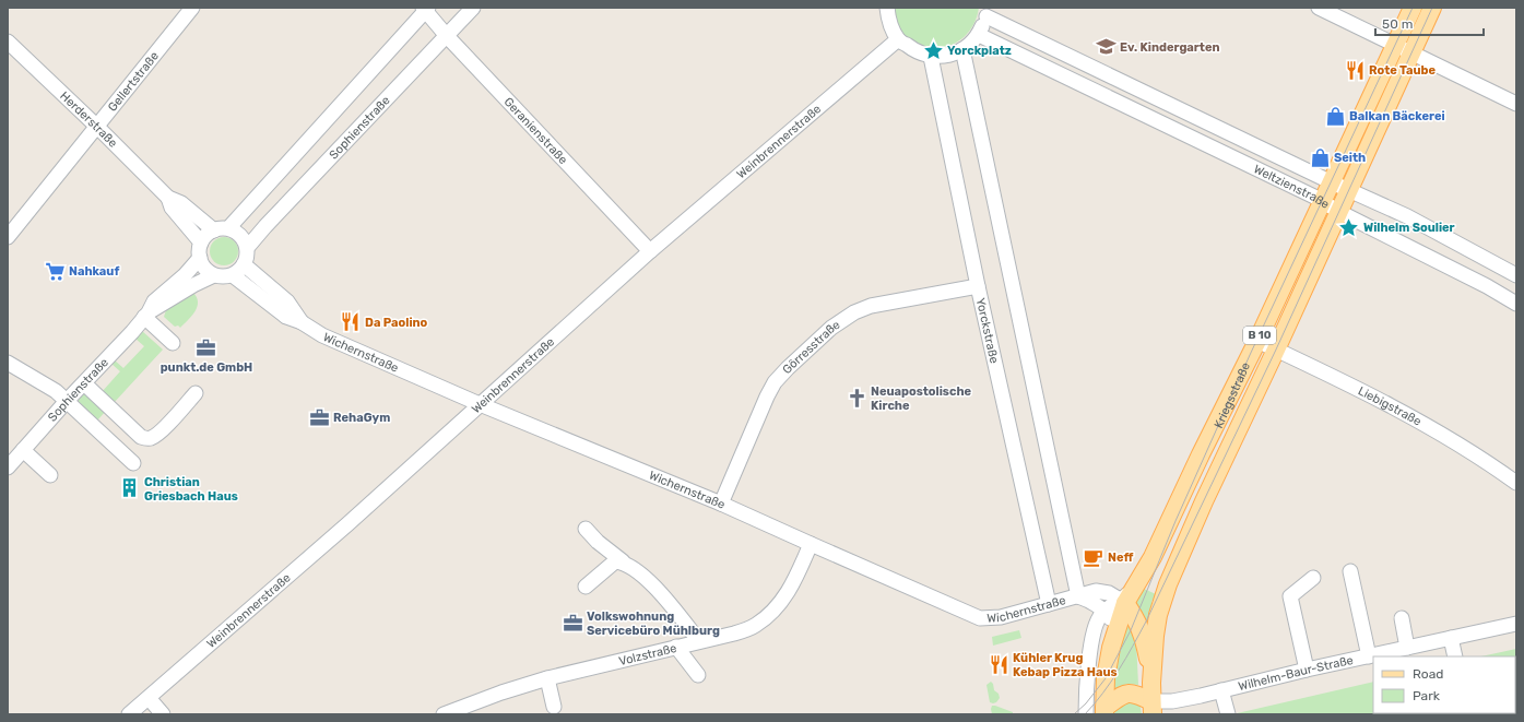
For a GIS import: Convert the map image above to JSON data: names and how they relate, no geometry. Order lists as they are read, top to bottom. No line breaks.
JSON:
{"streets":{"main road":["B 10","Kriegsstraße"],"street":["Gellertstraße","Herderstraße","Sophienstraße","Geranienstraße","Weinbrennerstraße","Weltzienstraße","Yorckstraße","Görresstraße","Wichernstraße","Liebigstraße","Volzstraße","Wilhelm-Baur-Straße"]},"crossings":[["Gellertstraße","Herderstraße"],["Herderstraße","Sophienstraße"],["Herderstraße","Wichernstraße"],["Sophienstraße","Geranienstraße"],["Sophienstraße","Wichernstraße"],["Geranienstraße","Weinbrennerstraße"],["Weinbrennerstraße","Wichernstraße"],["Weltzienstraße","Kriegsstraße"],["Yorckstraße","Görresstraße"],["Yorckstraße","Wichernstraße"],["Görresstraße","Wichernstraße"],["Wichernstraße","Kriegsstraße"],["Wichernstraße","Volzstraße"],["Kriegsstraße","Liebigstraße"],["Kriegsstraße","Wilhelm-Baur-Straße"]],"places":{"school or university":["Ev. Kindergarten"],"place":["Yorckplatz","Wilhelm Soulier"],"restaurant":["Rote Taube","Da Paolino","Kühler Krug Kebap Pizza Haus"],"shop":["Balkan Bäckerei","Seith"],"supermarket":["Nahkauf"],"office":["punkt.de GmbH","RehaGym","Volkswohnung Servicebüro Mühlburg"],"church":["Neuapostolische Kirche"],"building":["Christian Griesbach Haus"],"cafe":["Neff"]},"legend":["Road","Park"],"scale_bar":"50 m"}
